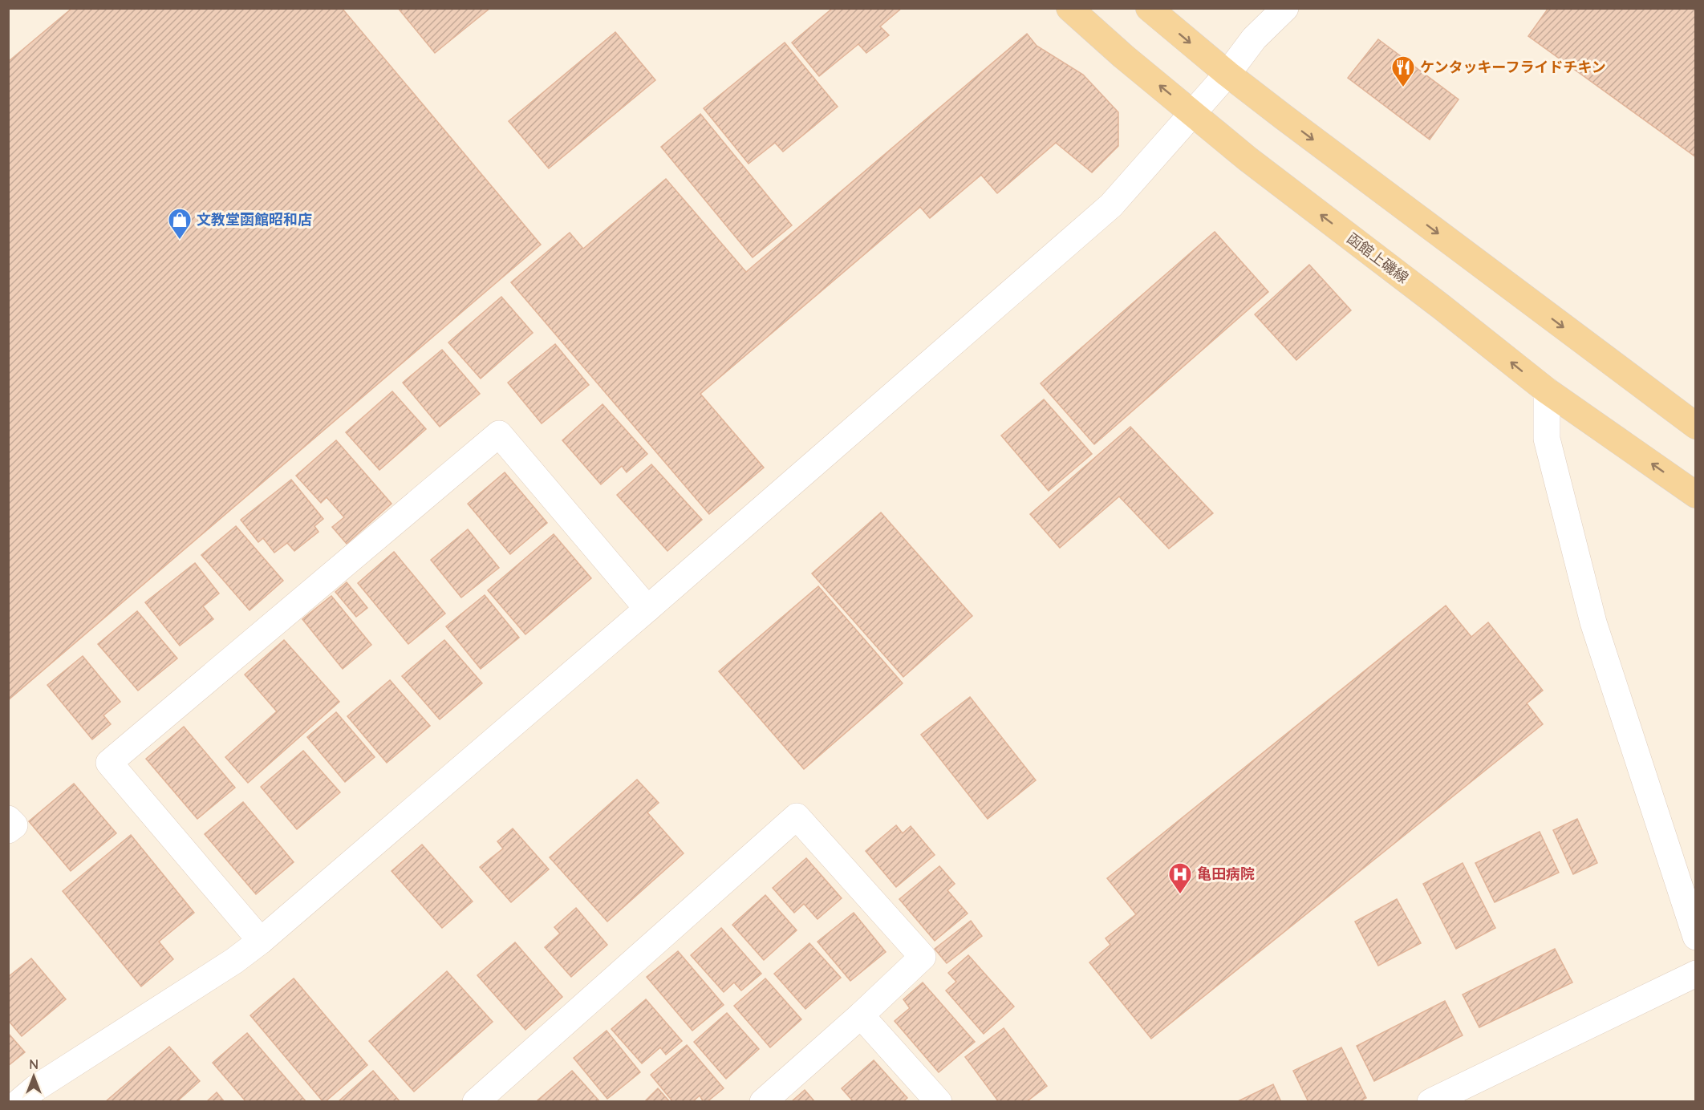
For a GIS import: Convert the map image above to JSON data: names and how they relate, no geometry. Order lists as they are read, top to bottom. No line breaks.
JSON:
{"streets":{"main road":["函館上磯線"]},"places":{"restaurant":["ケンタッキーフライドチキン"],"shop":["文教堂函館昭和店"],"hospital":["亀田病院"]},"north":"top"}
